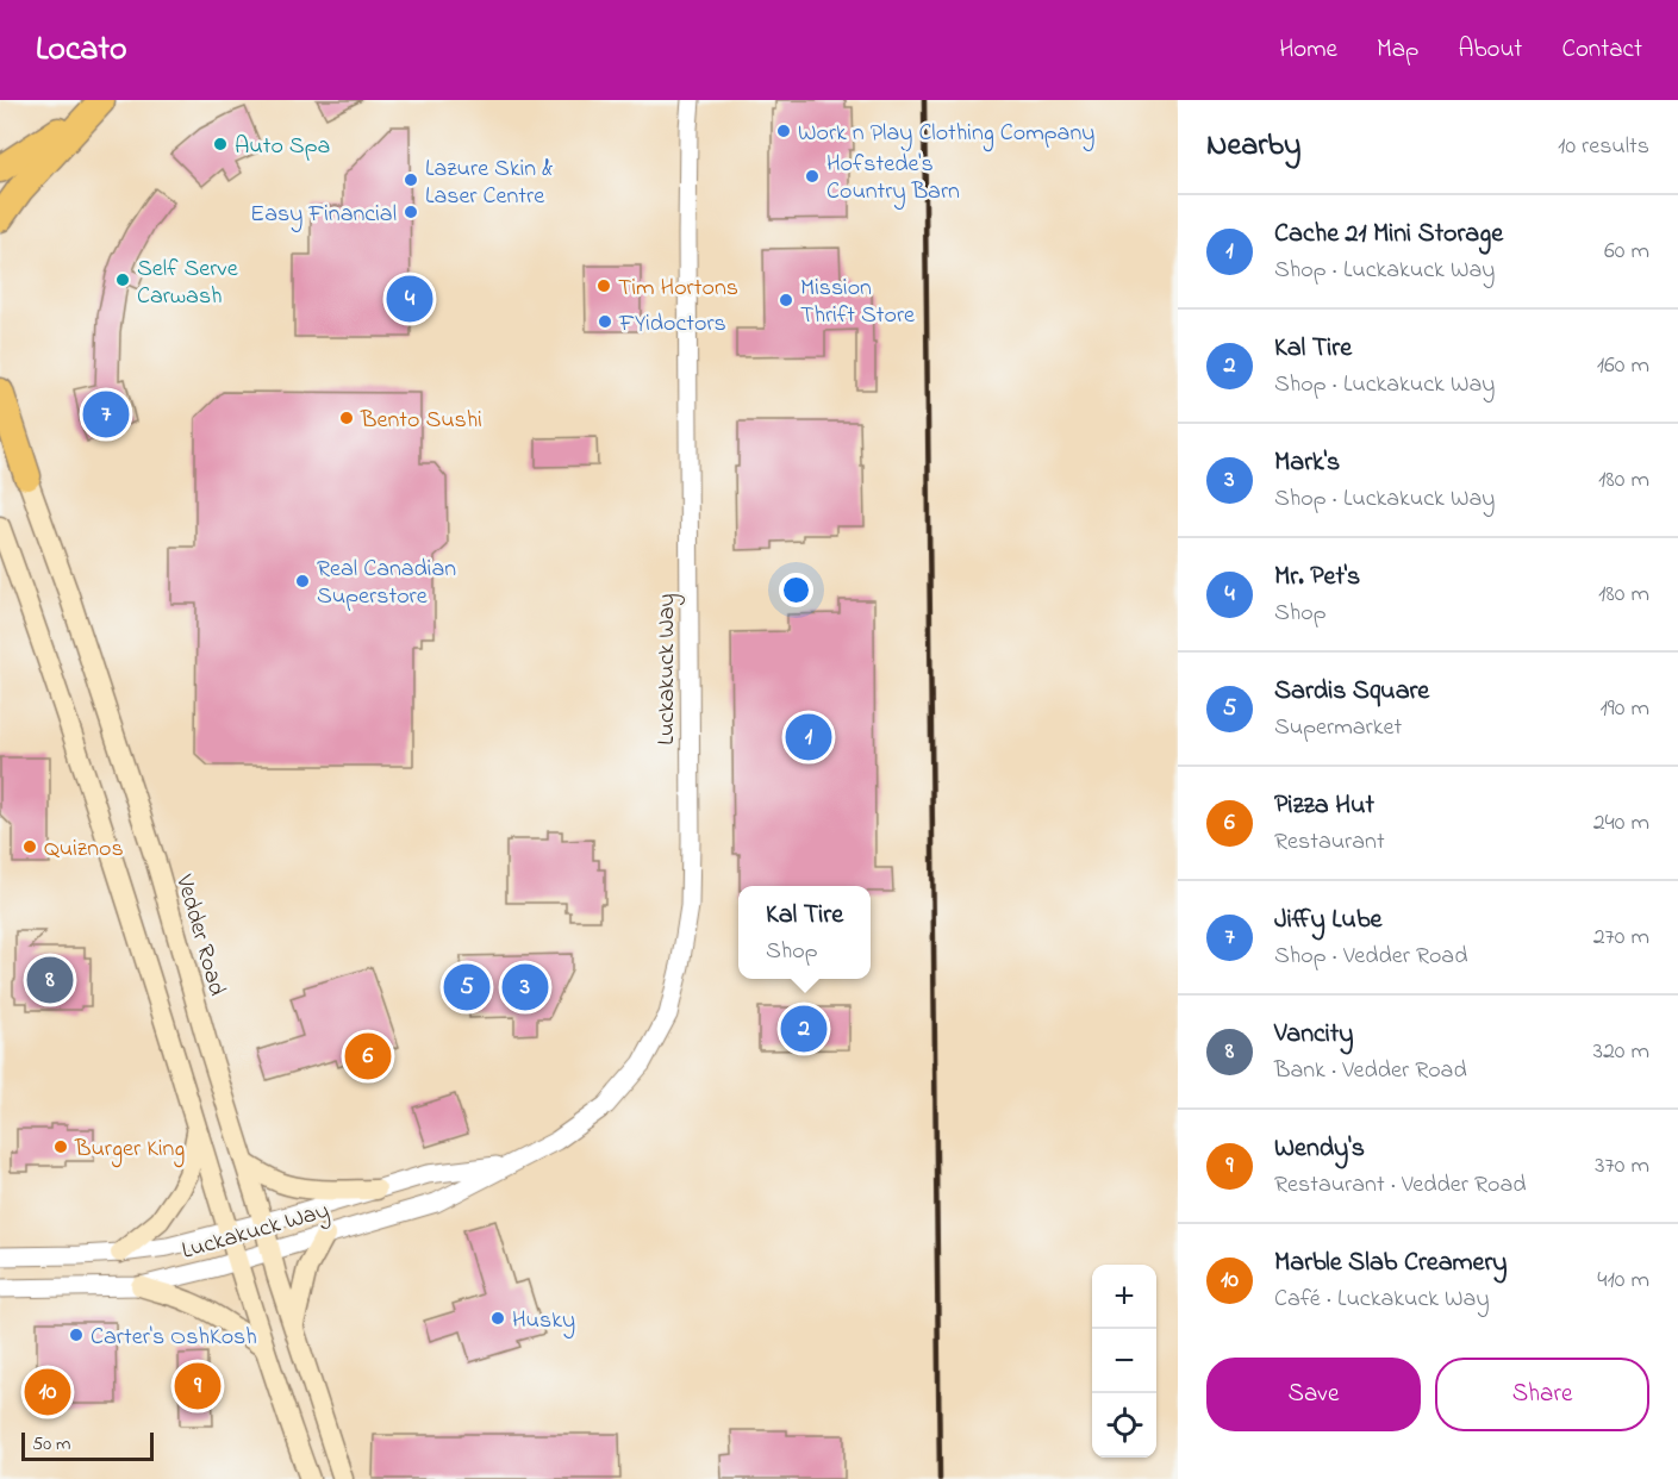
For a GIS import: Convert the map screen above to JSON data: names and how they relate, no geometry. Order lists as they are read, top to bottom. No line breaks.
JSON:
{"streets":{"main road":["Vedder Road"],"street":["Luckakuck Way"]},"crossings":[["Luckakuck Way","Vedder Road"]],"places":["Work n Play Clothing Company","Auto Spa","Hofstede's Country Barn","Lazure Skin & Laser Centre","Easy Financial","Self Serve Carwash","Tim Hortons","Mission Thrift Store","FYidoctors","Bento Sushi","Real Canadian Superstore","Quiznos","Burger King","Husky","Carter's OshKosh"],"scale_bar":"50 m","page":{"header":"Locato","nav":["Home","Map","About","Contact"],"heading":["Nearby","10 results"],"list":[{"mark":"1","name":"Cache 21 Mini Storage","note":"Shop · Luckakuck Way","value":"60 m"},{"mark":"2","name":"Kal Tire","note":"Shop · Luckakuck Way","value":"160 m"},{"mark":"3","name":"Mark's","note":"Shop · Luckakuck Way","value":"180 m"},{"mark":"4","name":"Mr. Pet's","note":"Shop","value":"180 m"},{"mark":"5","name":"Sardis Square","note":"Supermarket","value":"190 m"},{"mark":"6","name":"Pizza Hut","note":"Restaurant","value":"240 m"},{"mark":"7","name":"Jiffy Lube","note":"Shop · Vedder Road","value":"270 m"},{"mark":"8","name":"Vancity","note":"Bank · Vedder Road","value":"320 m"},{"mark":"9","name":"Wendy's","note":"Restaurant · Vedder Road","value":"370 m"},{"mark":"10","name":"Marble Slab Creamery","note":"Café · Luckakuck Way","value":"410 m"}],"pins":["4","7","1","8","3","5","2","6","9","10"],"popup":["Kal Tire","Shop"],"map_buttons":["+","−"],"buttons":["Save","Share"],"scale":"50 m"}}
